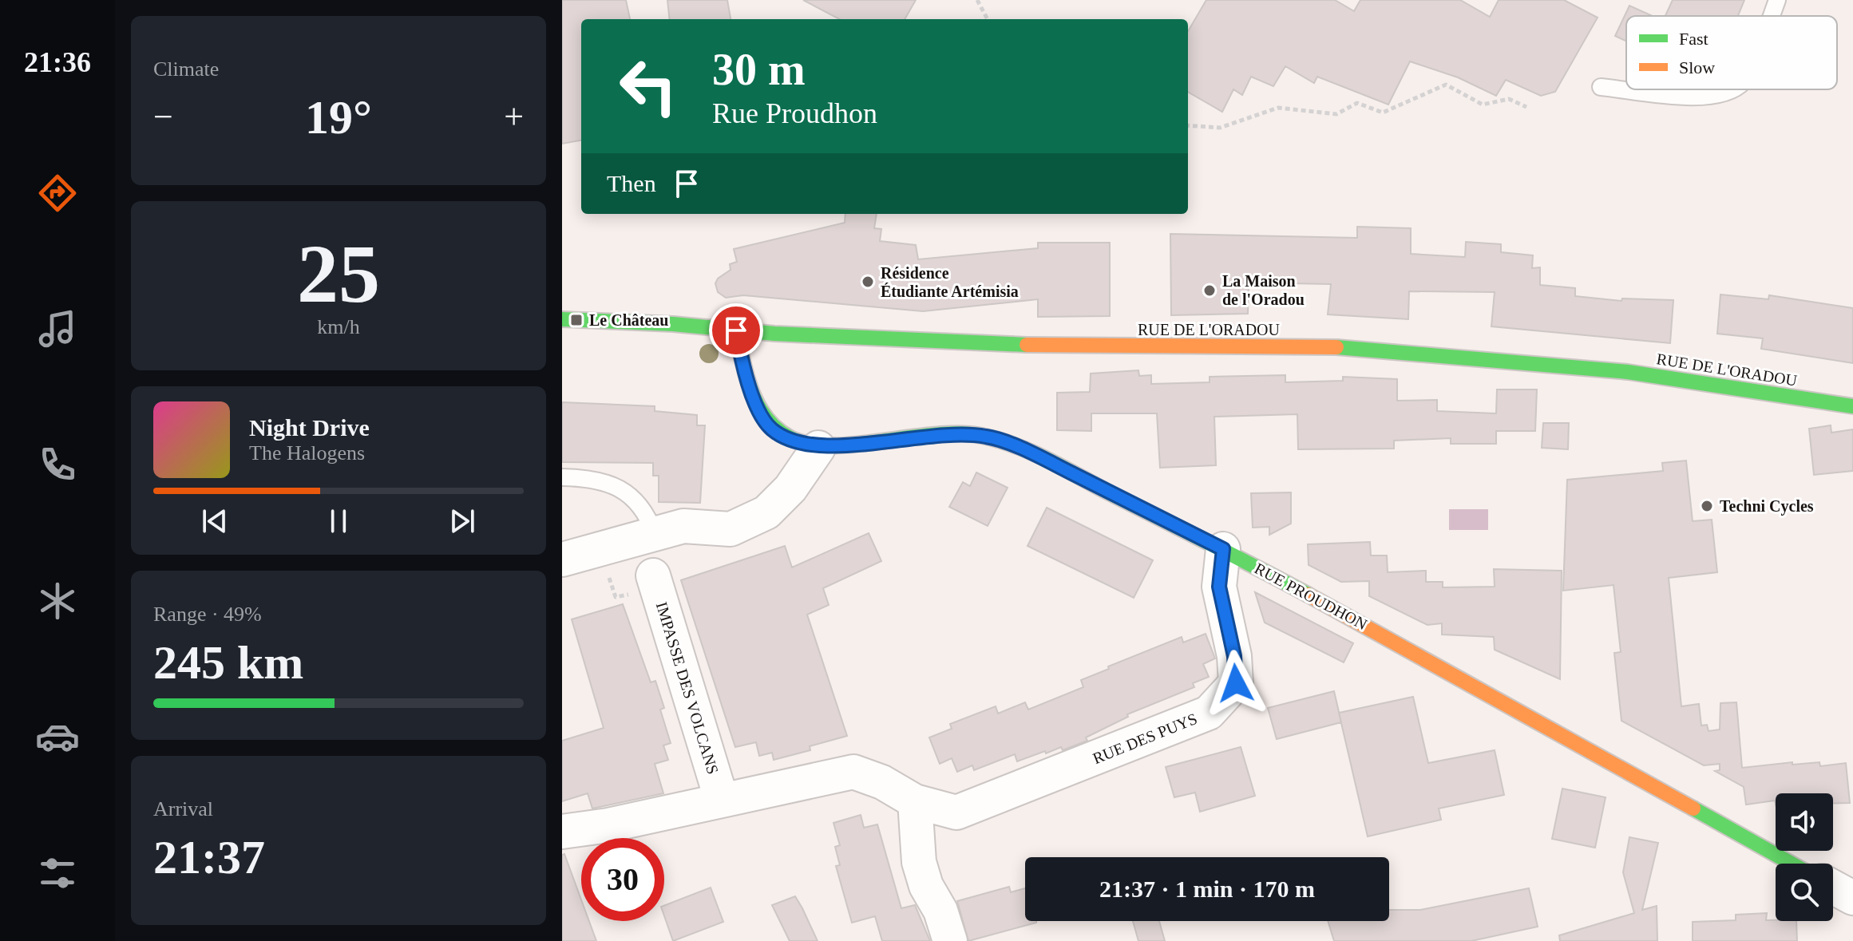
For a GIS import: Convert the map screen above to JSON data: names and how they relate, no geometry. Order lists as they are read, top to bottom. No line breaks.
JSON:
{"streets":{"street":["RUE DE L'ORADOU","RUE PROUDHON","IMPASSE DES VOLCANS","RUE DES PUYS"]},"crossings":[["RUE DE L'ORADOU","RUE PROUDHON"],["RUE PROUDHON","RUE DES PUYS"],["IMPASSE DES VOLCANS","RUE DES PUYS"]],"places":{"other":["Résidence Étudiante Artémisia","La Maison de l'Oradou","Techni Cycles"],"transit":["Le Château"]},"legend":["Fast","Slow"],"page":{"tabs":"21:36","tile":["Climate",["25","km/h"],["Range · 49%","245 km"],["Arrival","21:37"]],"turn":["30 m","Rue Proudhon"],"heat":["−","19°","+"],"then":"Then","song":["Night Drive","The Halogens"],"limit":"30","trip":"21:37 · 1 min · 170 m"}}
